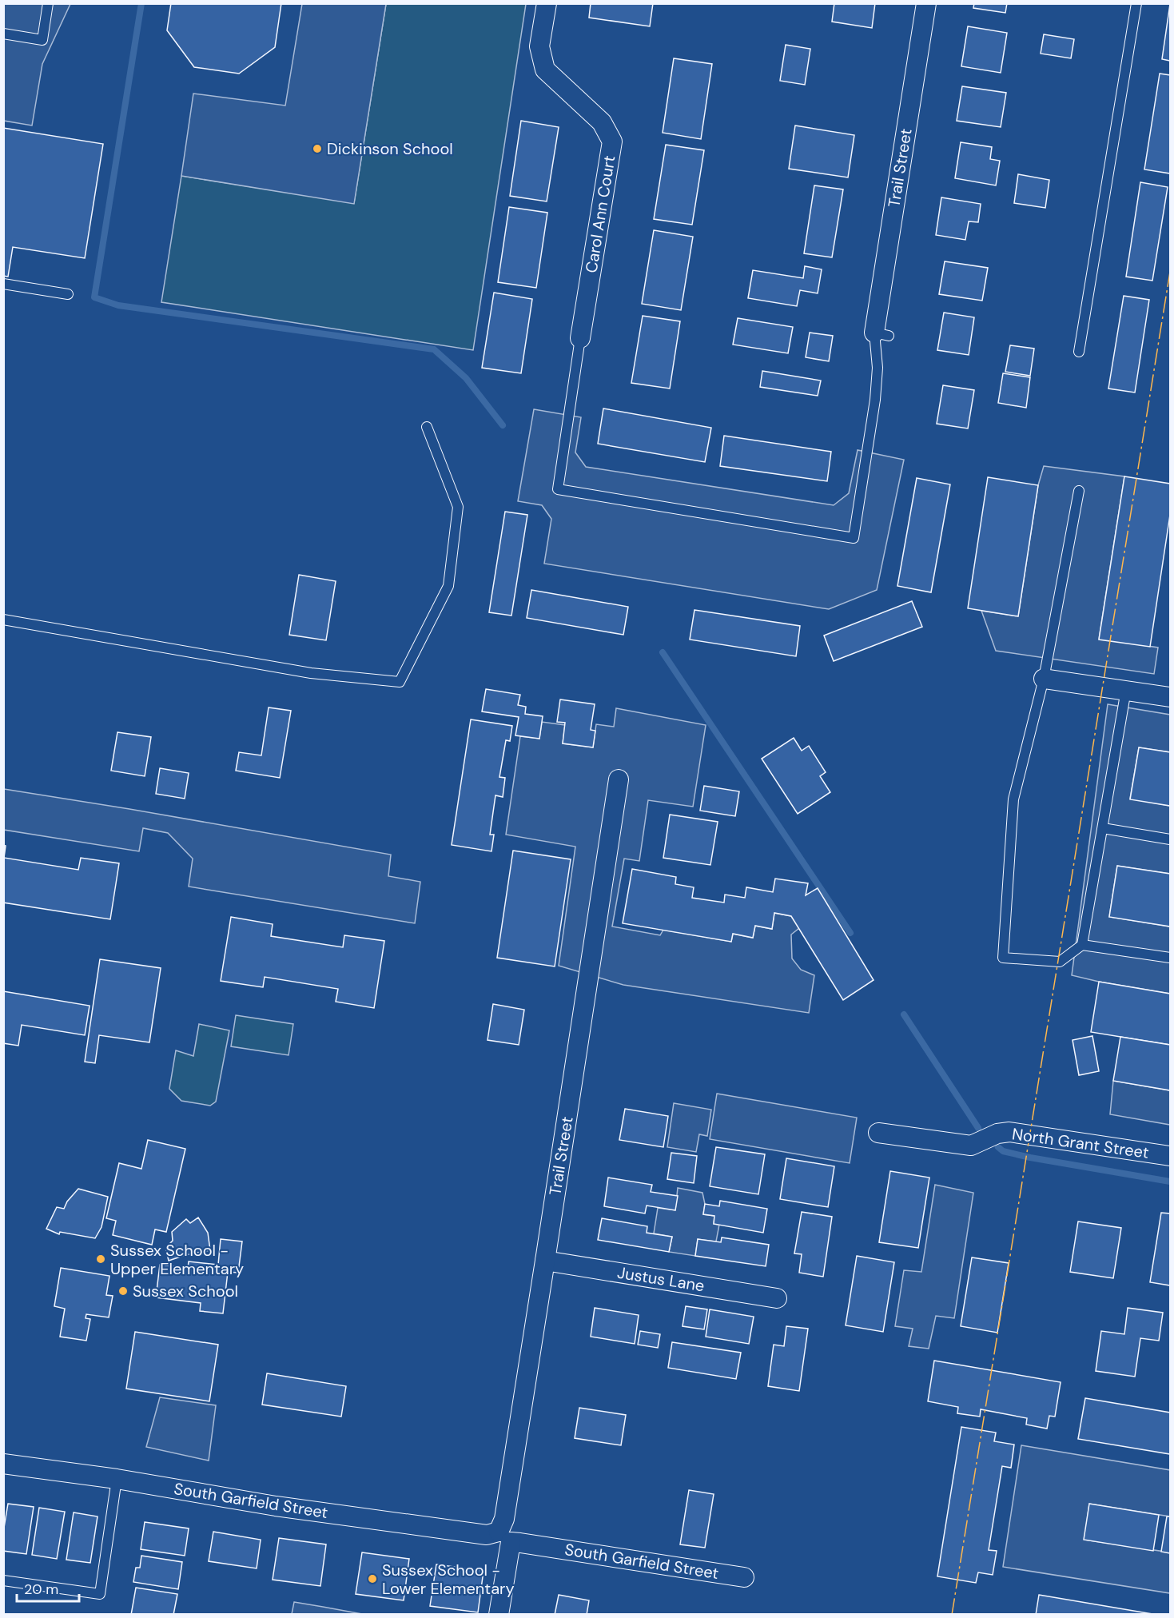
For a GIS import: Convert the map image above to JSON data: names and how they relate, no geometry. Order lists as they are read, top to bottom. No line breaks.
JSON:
{"streets":{"street":["Trail Street","Carol Ann Court","North Grant Street","Justus Lane","South Garfield Street"]},"crossings":[["Trail Street","Justus Lane"],["Trail Street","South Garfield Street"]],"places":["Dickinson School","Sussex School - Upper Elementary","Sussex School","Sussex School - Lower Elementary"],"scale_bar":"20 m"}
